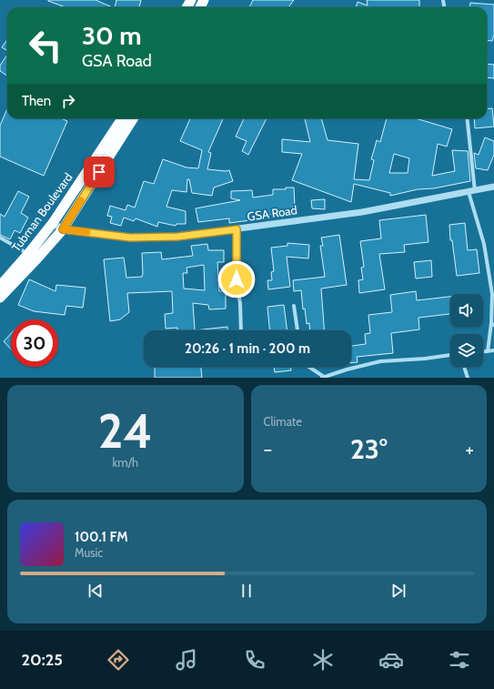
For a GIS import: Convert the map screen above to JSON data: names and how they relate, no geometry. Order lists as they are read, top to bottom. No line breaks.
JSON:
{"streets":{"highway":["Tubman Boulevard"],"street":["GSA Road"]},"crossings":[["Tubman Boulevard","GSA Road"]],"page":{"turn":["30 m","GSA Road"],"then":"Then","limit":"30","trip":"20:26 · 1 min · 200 m","tile":[["24","km/h"],"Climate"],"heat":["−","23°","+"],"song":["100.1 FM","Music"],"tabs":"20:25"}}
